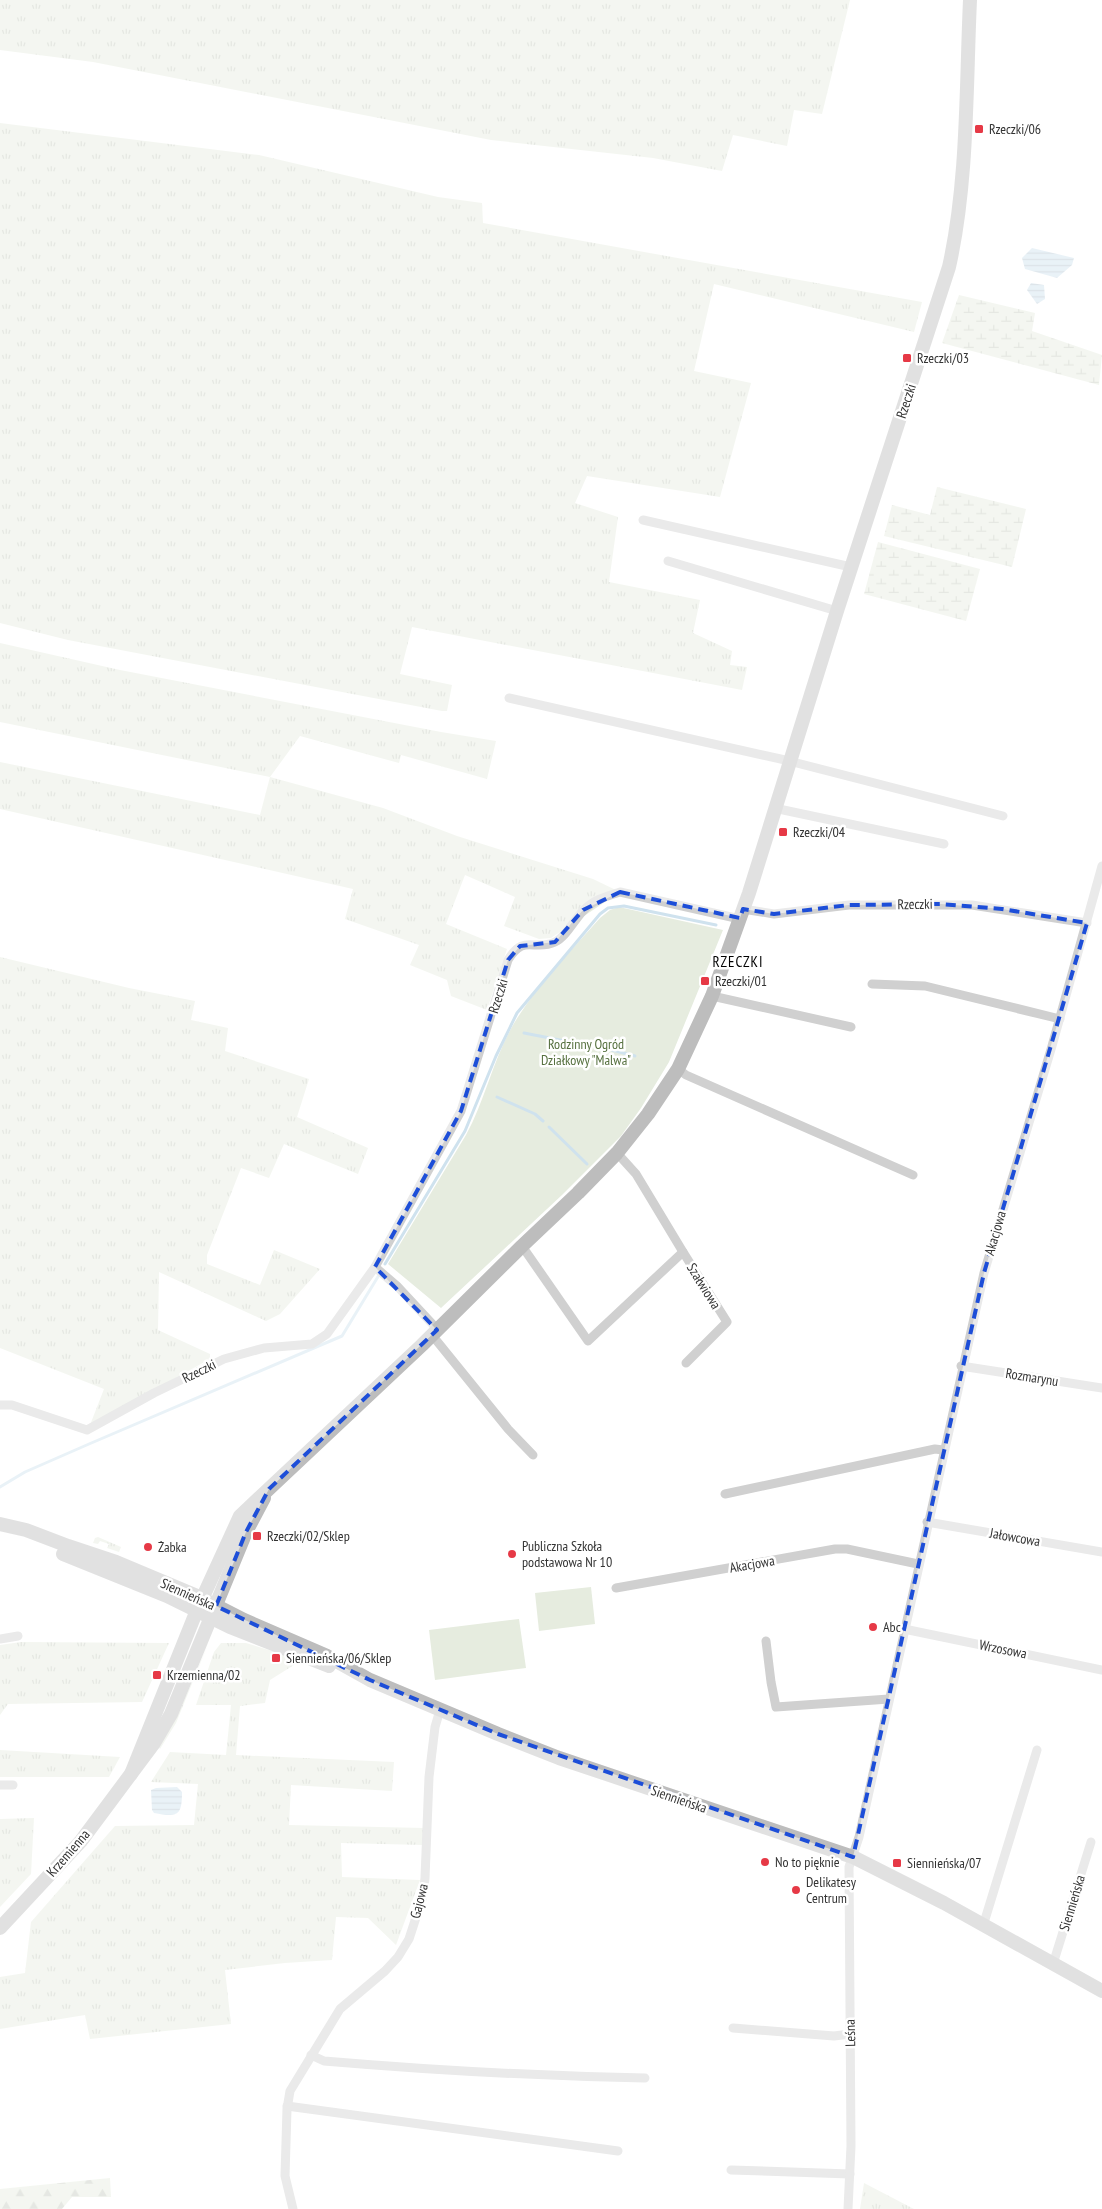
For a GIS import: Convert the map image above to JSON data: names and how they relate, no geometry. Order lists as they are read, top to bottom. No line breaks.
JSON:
{"streets":{"main road":["Rzeczki","Siennieńska","Krzemienna"],"street":["Akacjowa","Szałwiowa","Rozmarynu","Jałowcowa","Wrzosowa","Gajowa","Leśna"]},"crossings":[["Rzeczki","Akacjowa"],["Rzeczki","Szałwiowa"],["Rzeczki","Siennieńska"],["Rzeczki","Krzemienna"],["Akacjowa","Rozmarynu"],["Akacjowa","Jałowcowa"],["Akacjowa","Siennieńska"],["Akacjowa","Wrzosowa"],["Akacjowa","Leśna"],["Siennieńska","Krzemienna"],["Siennieńska","Gajowa"],["Siennieńska","Leśna"]],"districts":["RZECZKI"],"parks":["Rodzinny Ogród Działkowy \"Malwa\""],"places":{"transit":["Rzeczki/06","Rzeczki/03","Rzeczki/04","Rzeczki/01","Rzeczki/02/Sklep","Siennieńska/06/Sklep","Krzemienna/02","Siennieńska/07"],"other":["Żabka","Publiczna Szkoła podstawowa Nr 10","Abc","No to pięknie","Delikatesy Centrum"]}}
